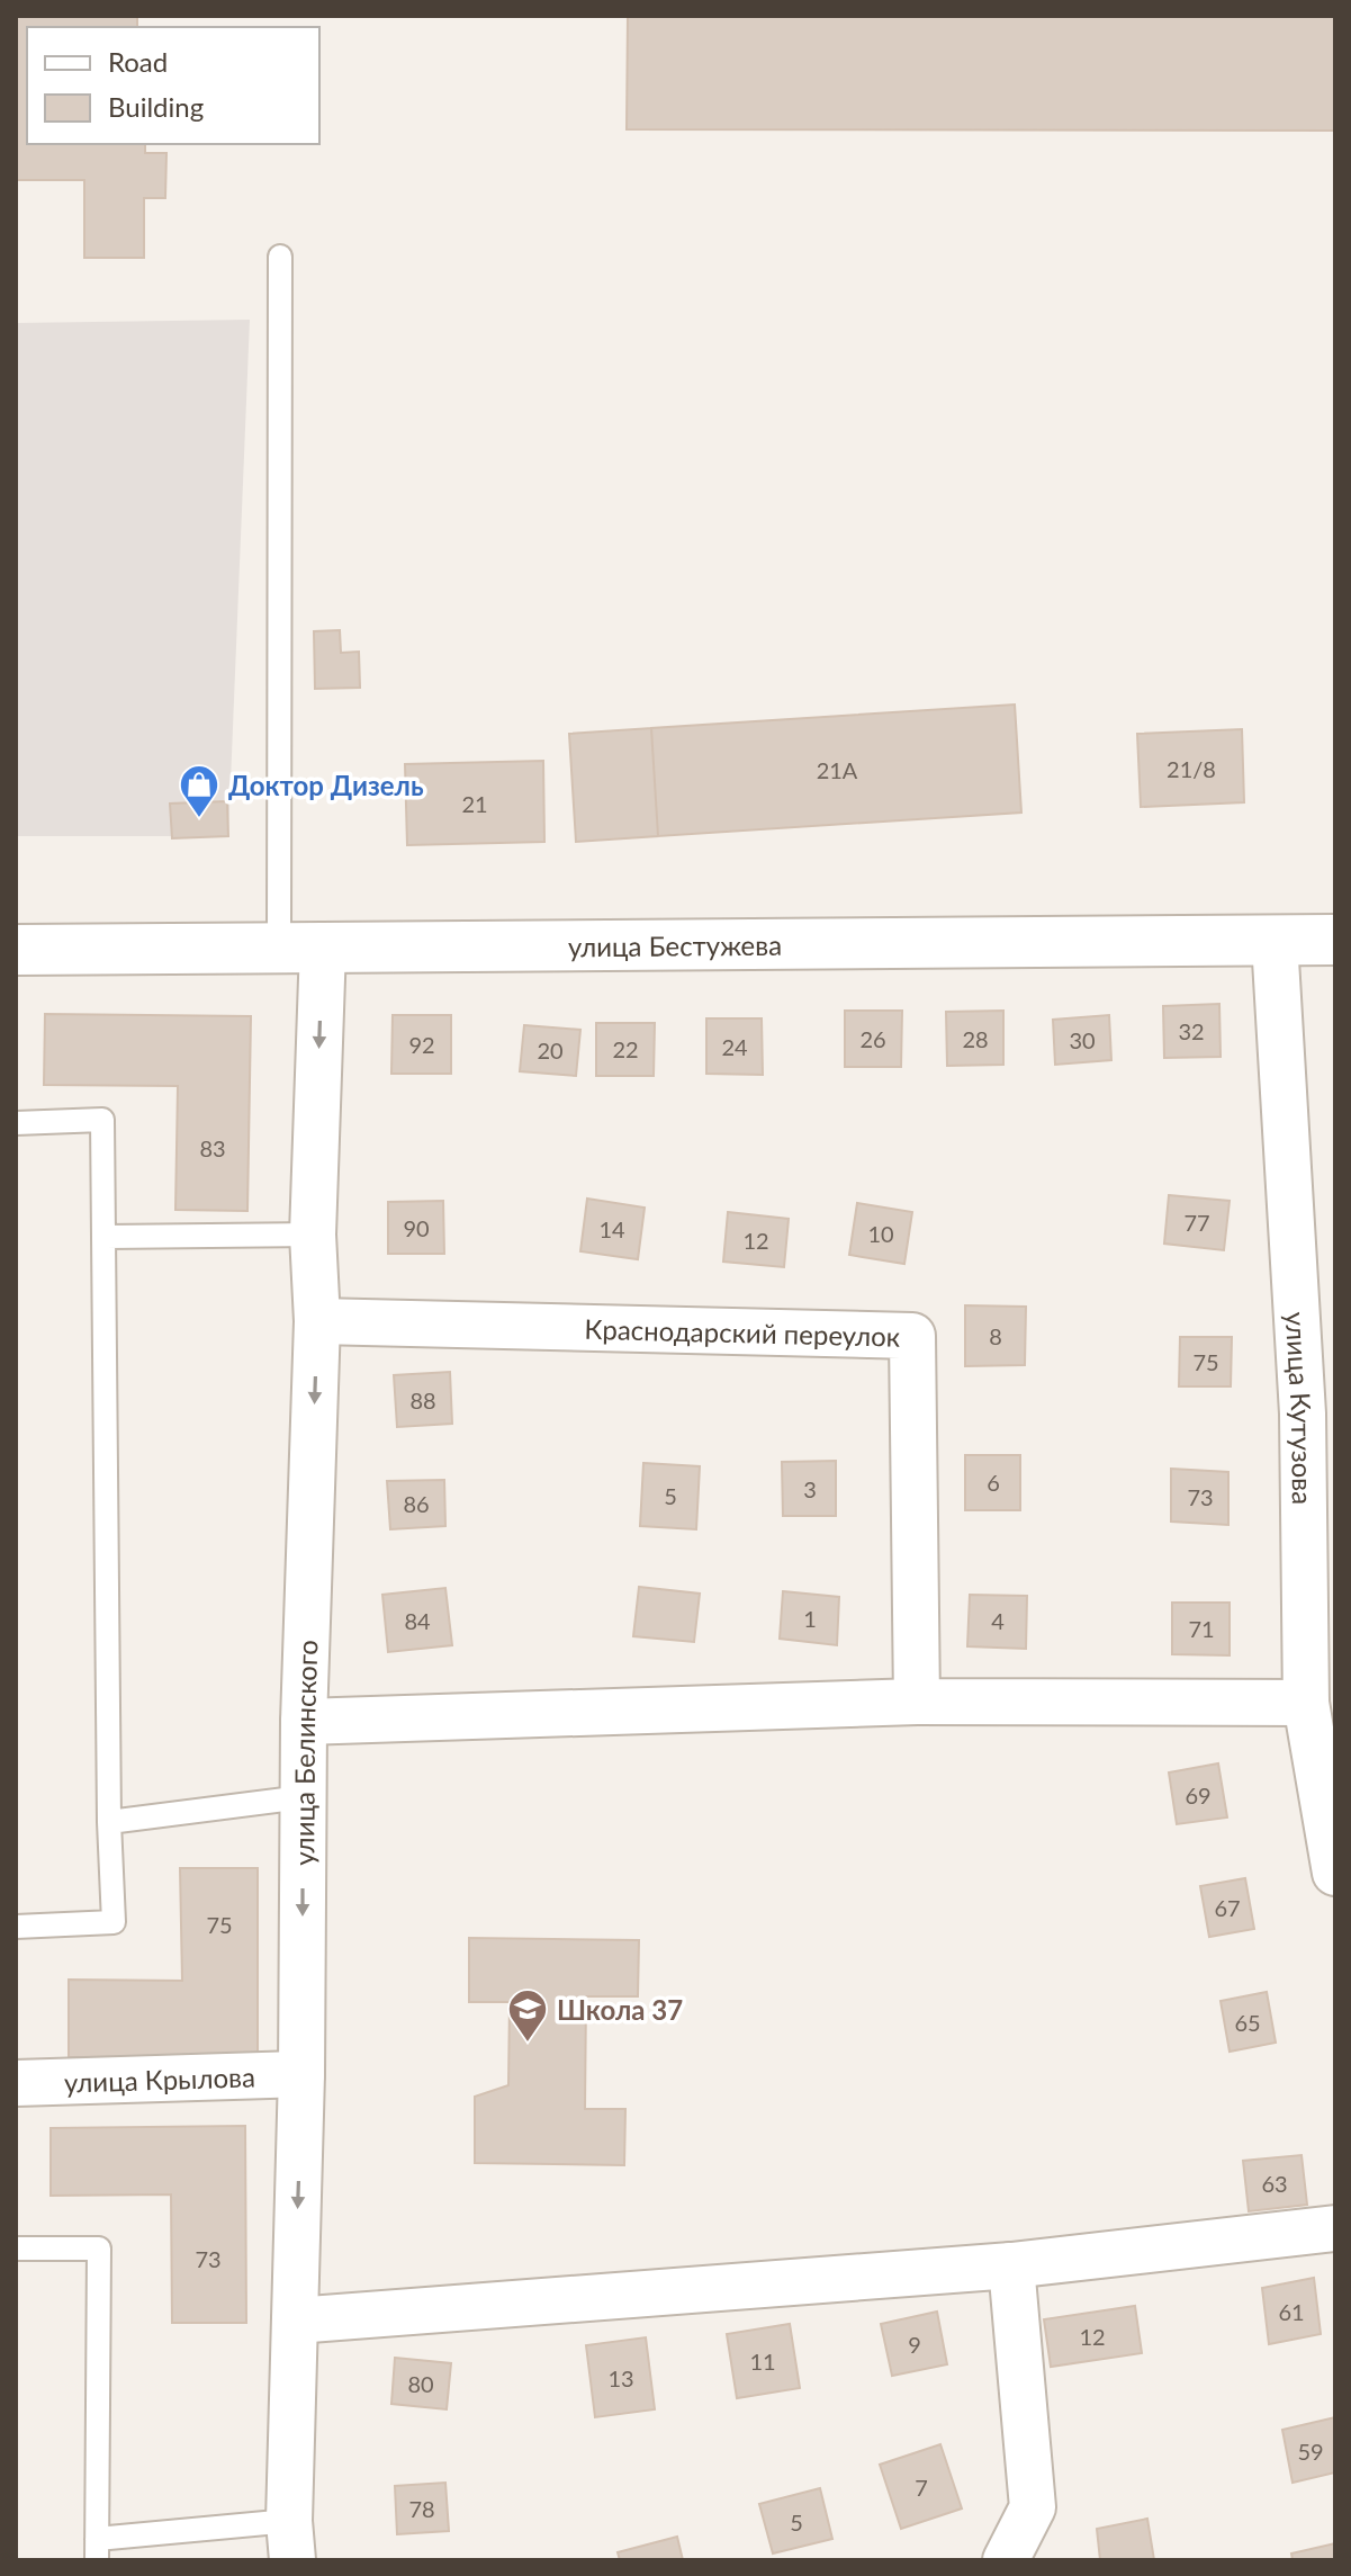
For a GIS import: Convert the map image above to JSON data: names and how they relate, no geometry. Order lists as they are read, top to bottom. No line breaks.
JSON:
{"streets":{"street":["улица Бестужева","Краснодарский переулок","улица Кутузова","улица Белинского","улица Крылова"]},"crossings":[["улица Бестужева","улица Кутузова"],["улица Бестужева","улица Белинского"],["Краснодарский переулок","улица Белинского"],["улица Белинского","улица Крылова"]],"one_way":["улица Белинского"],"places":{"shop":["Доктор Дизель"],"school or university":["Школа 37"]},"house_numbers":["21/8","21А","21","32","26","28","30","92","24","22","20","83","77","90","14","10","12","8","75","88","6","3","5","73","86","1","84","4","71","69","67","75","65","63","73","61","12","9","11","13","80","59","7","78","5"],"legend":["Road","Building"]}
